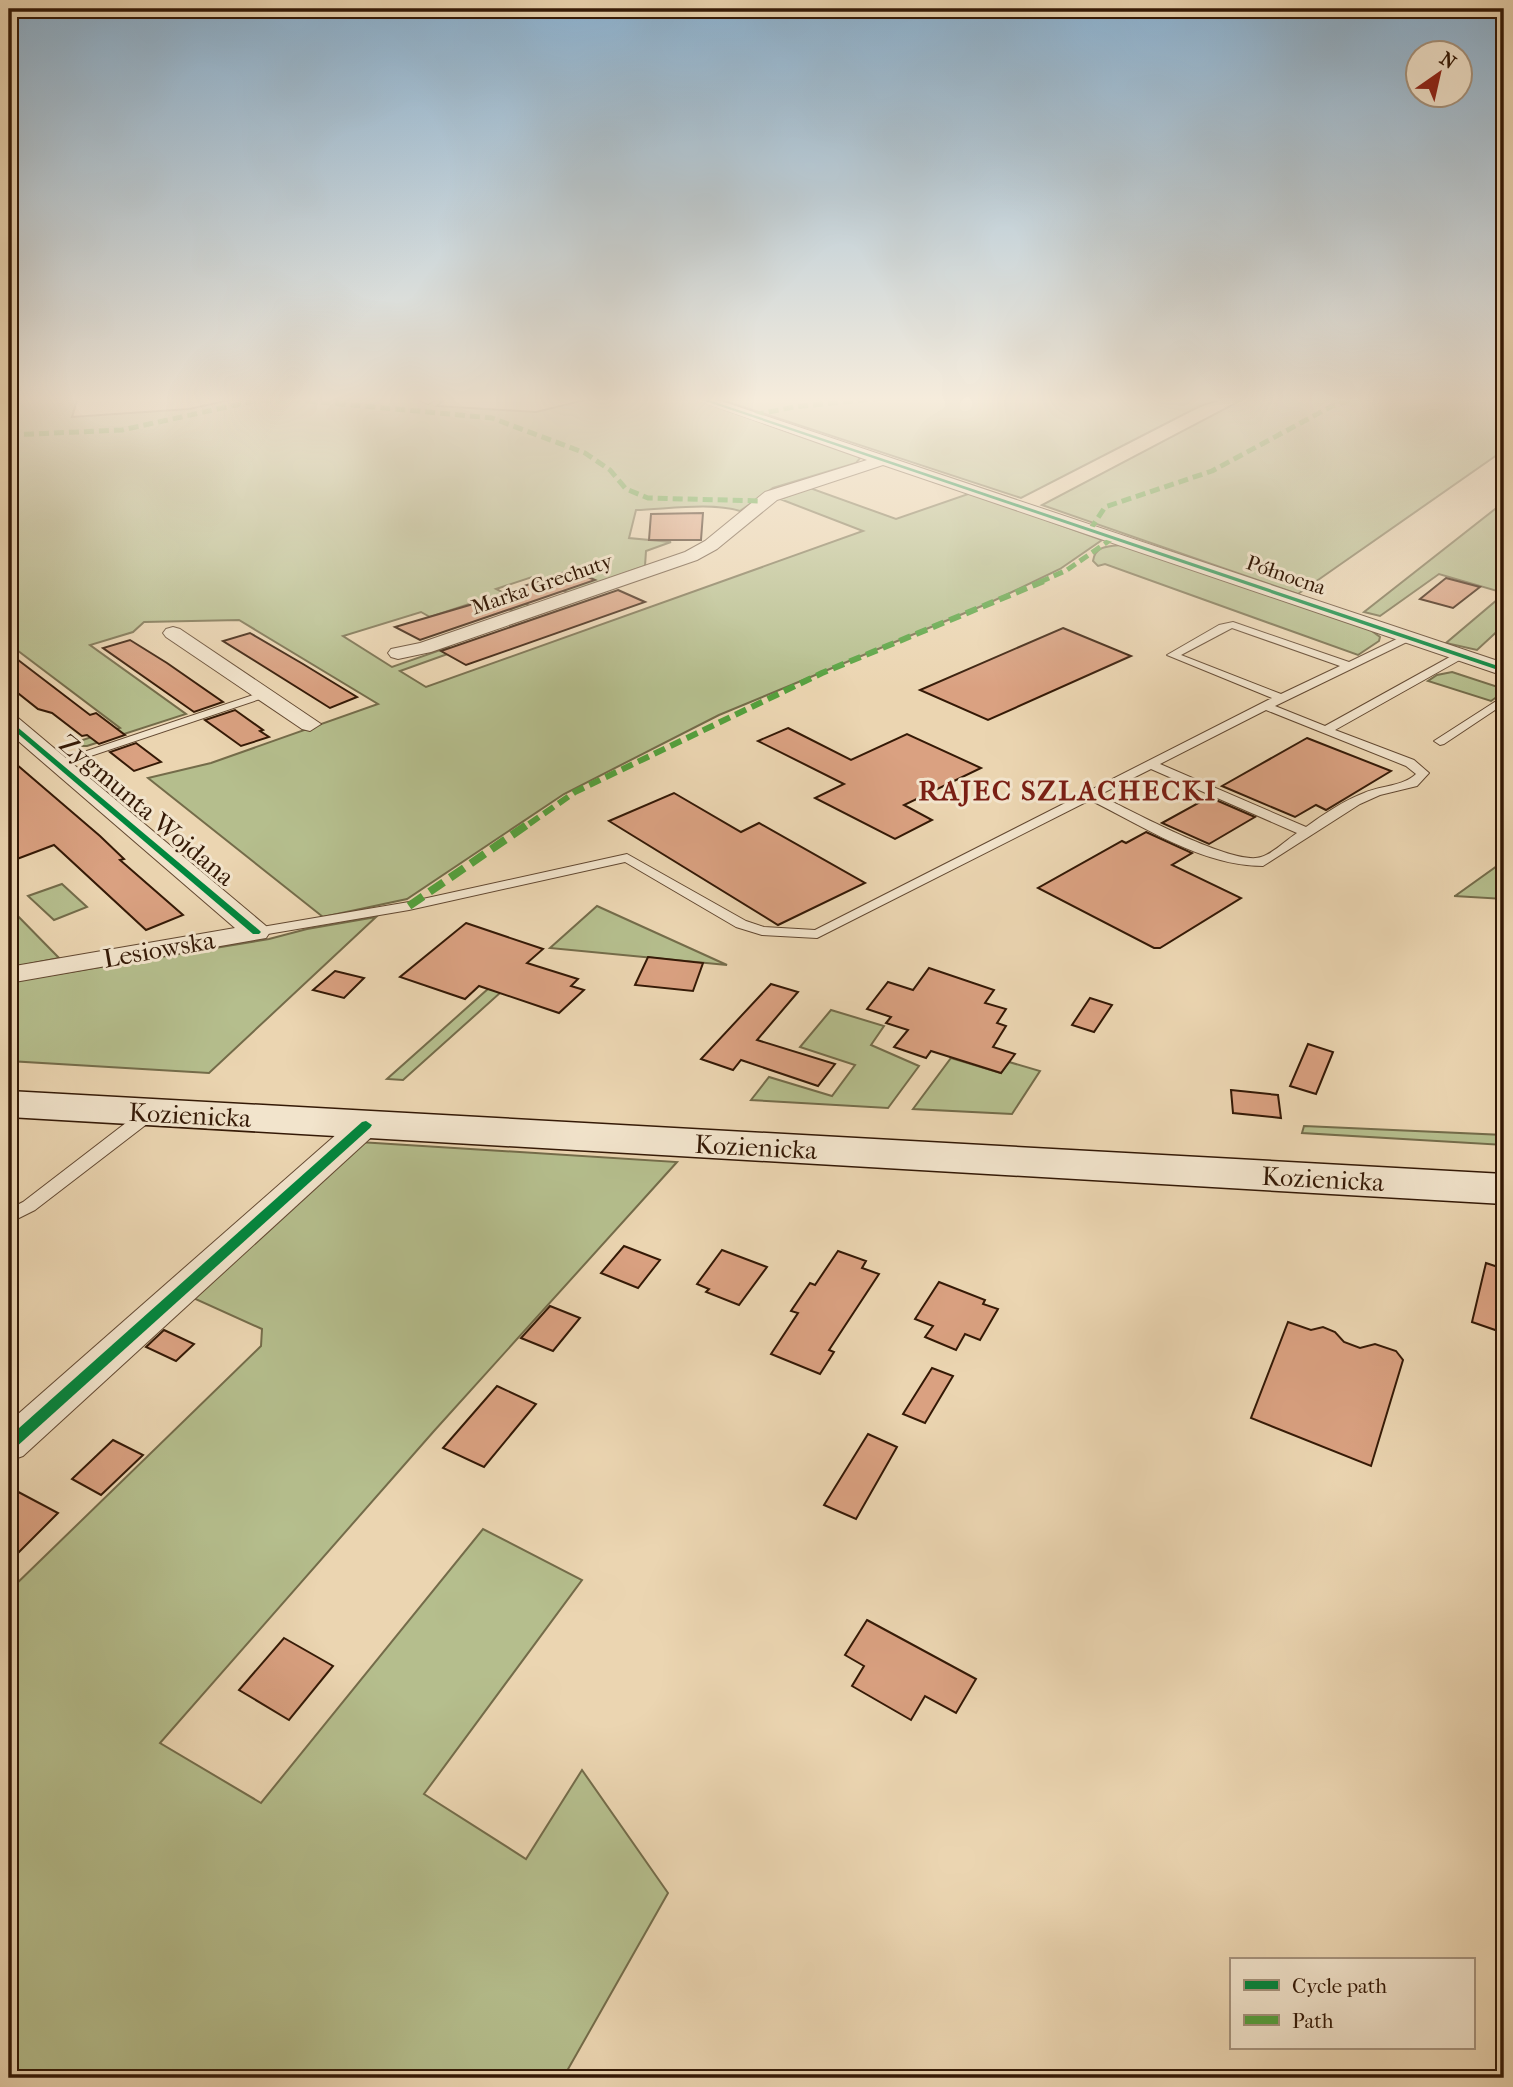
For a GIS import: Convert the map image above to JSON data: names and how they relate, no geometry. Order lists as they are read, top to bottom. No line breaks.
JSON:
{"streets":{"main road":["Kozienicka"],"street":["Północna","Marka Grechuty","Zygmunta Wojdana","Lesiowska"]},"crossings":[["Północna","Lesiowska"],["Zygmunta Wojdana","Lesiowska"]],"districts":["RAJEC SZLACHECKI"],"legend":["Cycle path","Path"],"north":"top right"}
